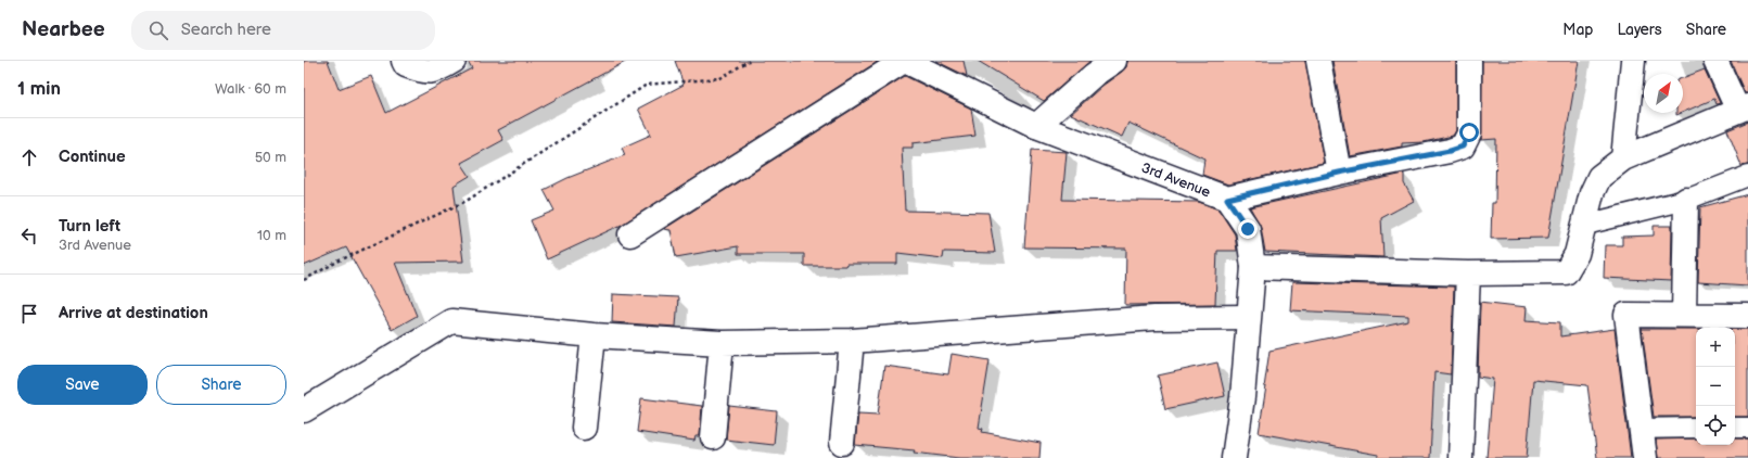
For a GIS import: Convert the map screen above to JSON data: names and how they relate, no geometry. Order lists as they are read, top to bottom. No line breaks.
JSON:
{"streets":{"street":["3rd Avenue"]},"north":"top right","page":{"header":"Nearbee","search":"Search here","nav":["Map","Layers","Share"],"heading":["1 min","Walk · 60 m"],"list":[["Continue","50 m"],["Turn left","3rd Avenue","10 m"],"Arrive at destination"],"map_buttons":["+","−"],"buttons":["Save","Share"]}}
